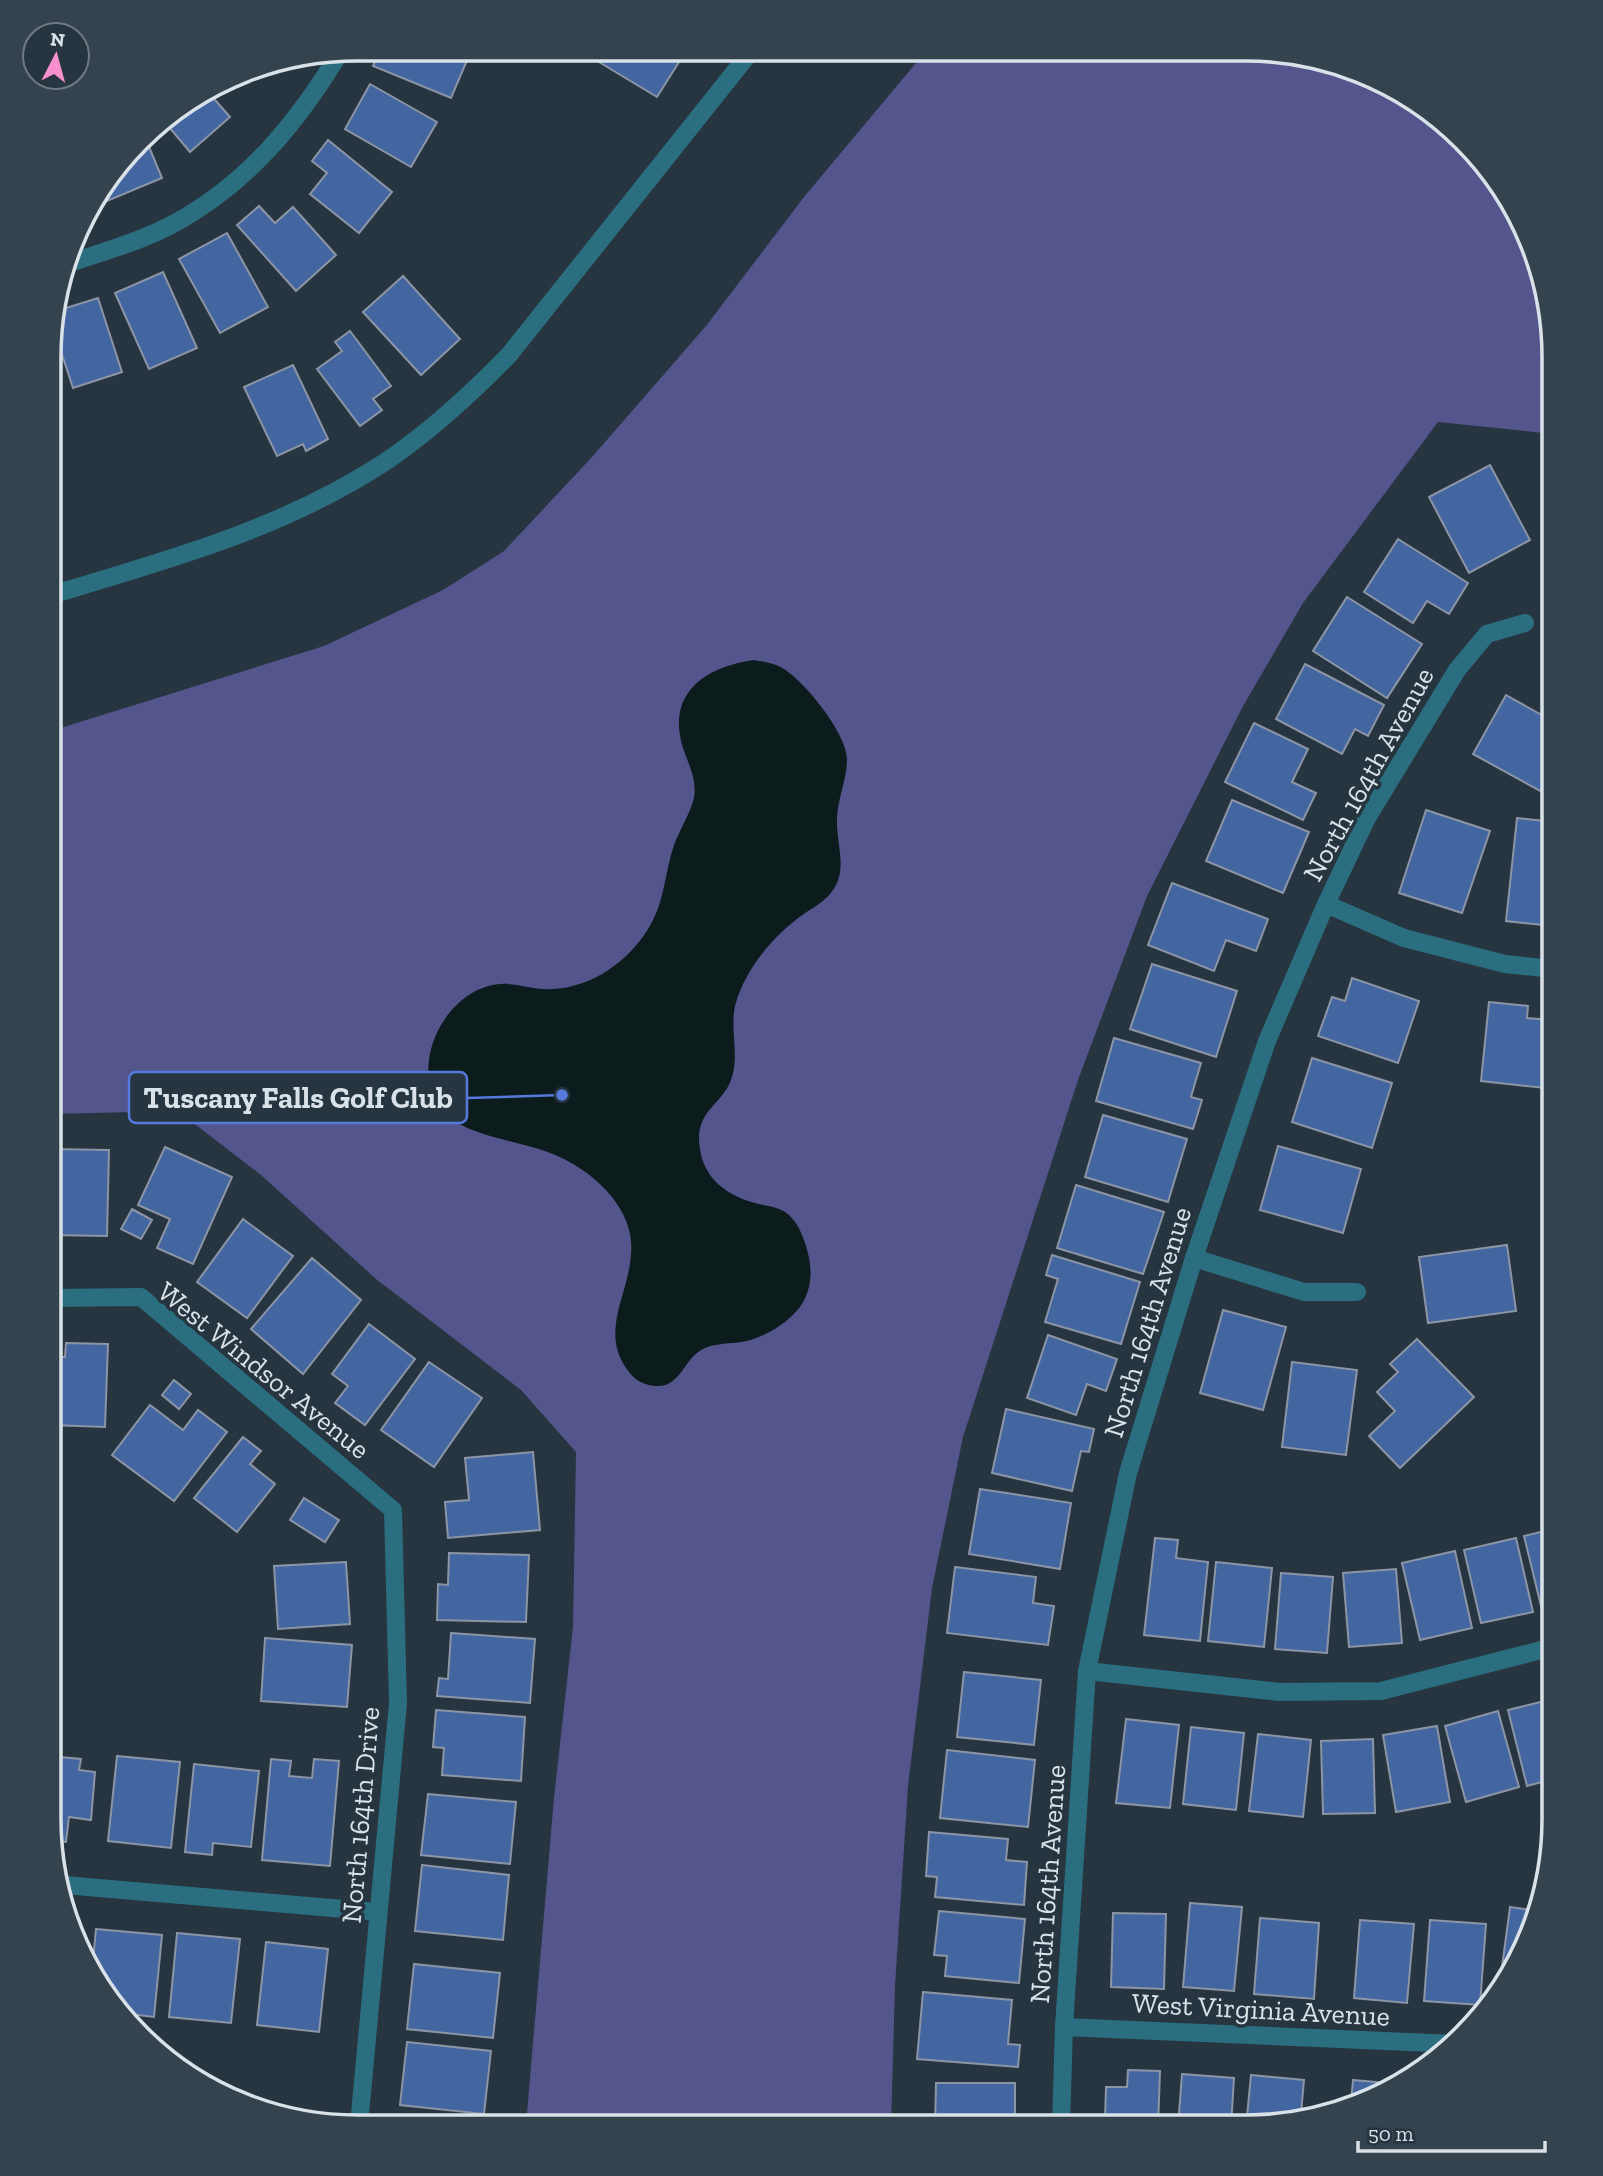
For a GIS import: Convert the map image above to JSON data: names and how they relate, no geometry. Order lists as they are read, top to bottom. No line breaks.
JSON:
{"streets":{"street":["North 164th Avenue","West Windsor Avenue","North 164th Drive","West Virginia Avenue"]},"crossings":[["North 164th Avenue","West Virginia Avenue"],["West Windsor Avenue","North 164th Drive"]],"places":["Tuscany Falls Golf Club"],"scale_bar":"50 m","north":"top"}
